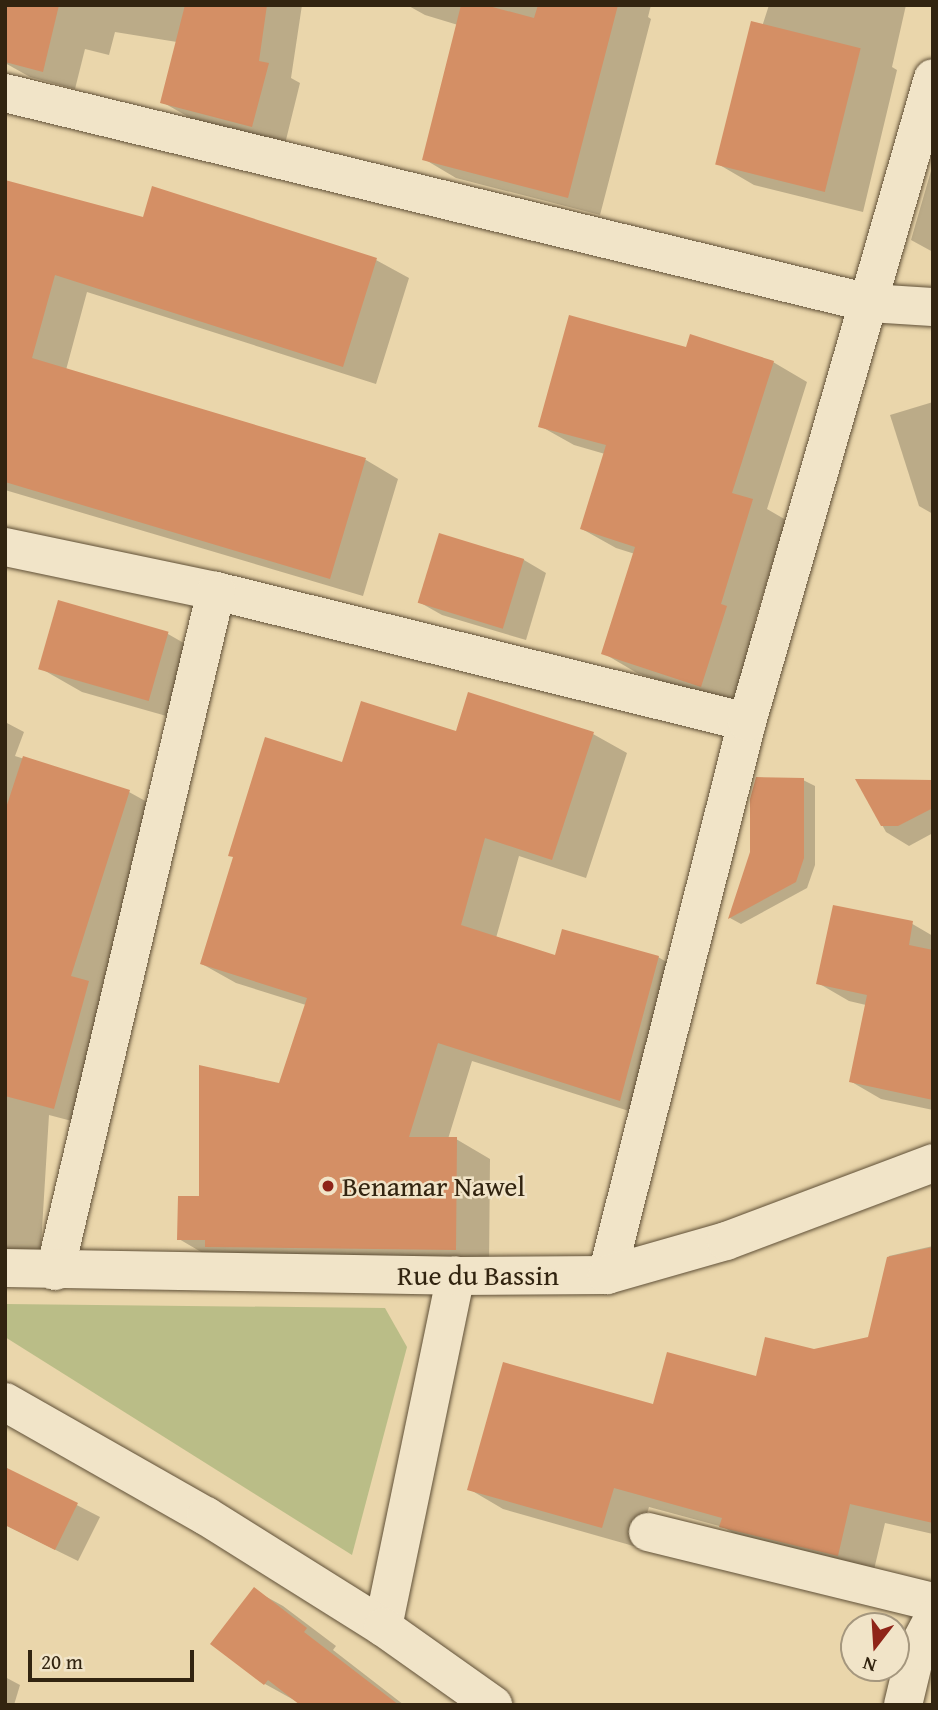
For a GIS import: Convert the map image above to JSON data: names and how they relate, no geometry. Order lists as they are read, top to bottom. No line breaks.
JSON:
{"streets":{"street":["Rue du Bassin"]},"places":["Benamar Nawel"],"scale_bar":"20 m","north":"bottom"}
